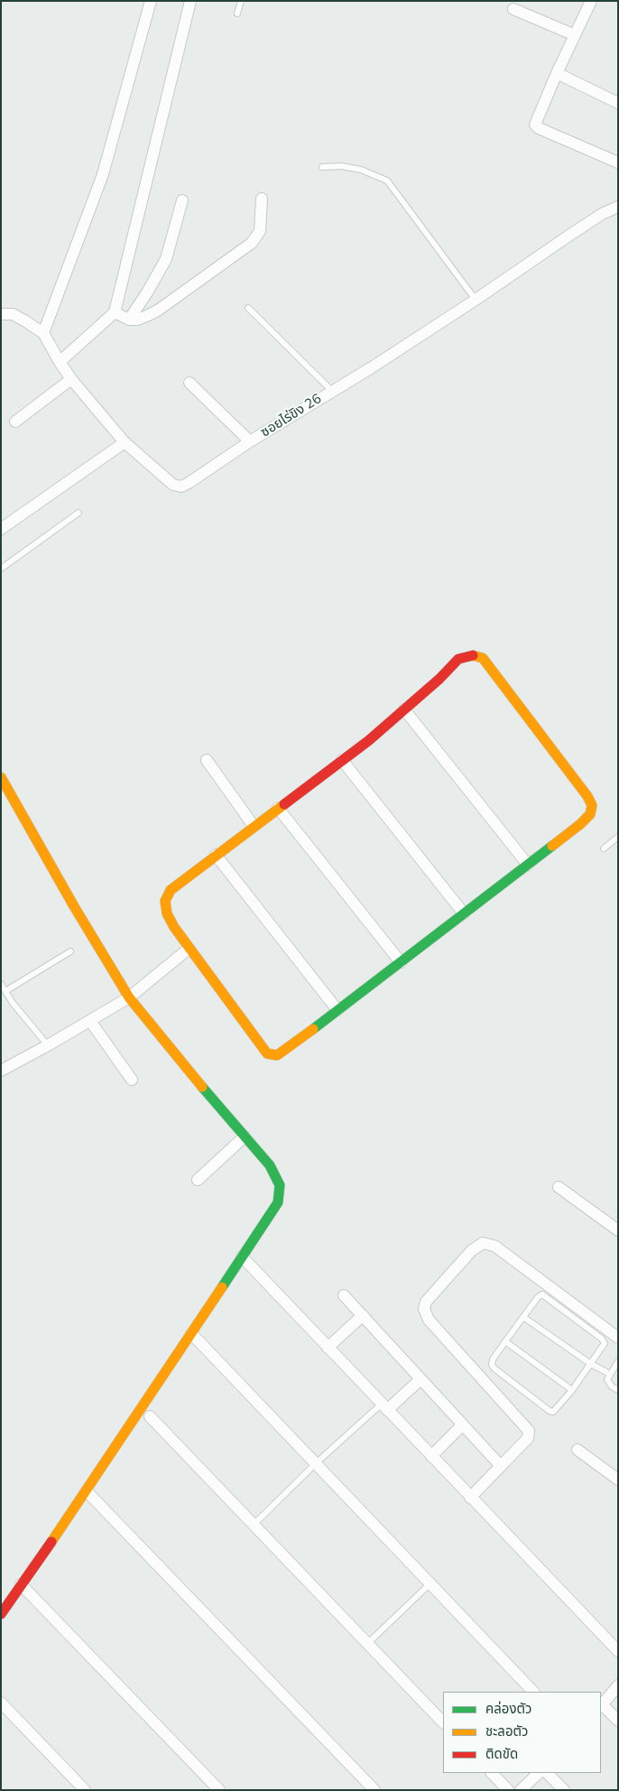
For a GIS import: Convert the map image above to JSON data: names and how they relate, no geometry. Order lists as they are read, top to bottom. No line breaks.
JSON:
{"streets":{"street":["ซอยไร่ขิง 26"]},"legend":["คล่องตัว","ชะลอตัว","ติดขัด"]}
